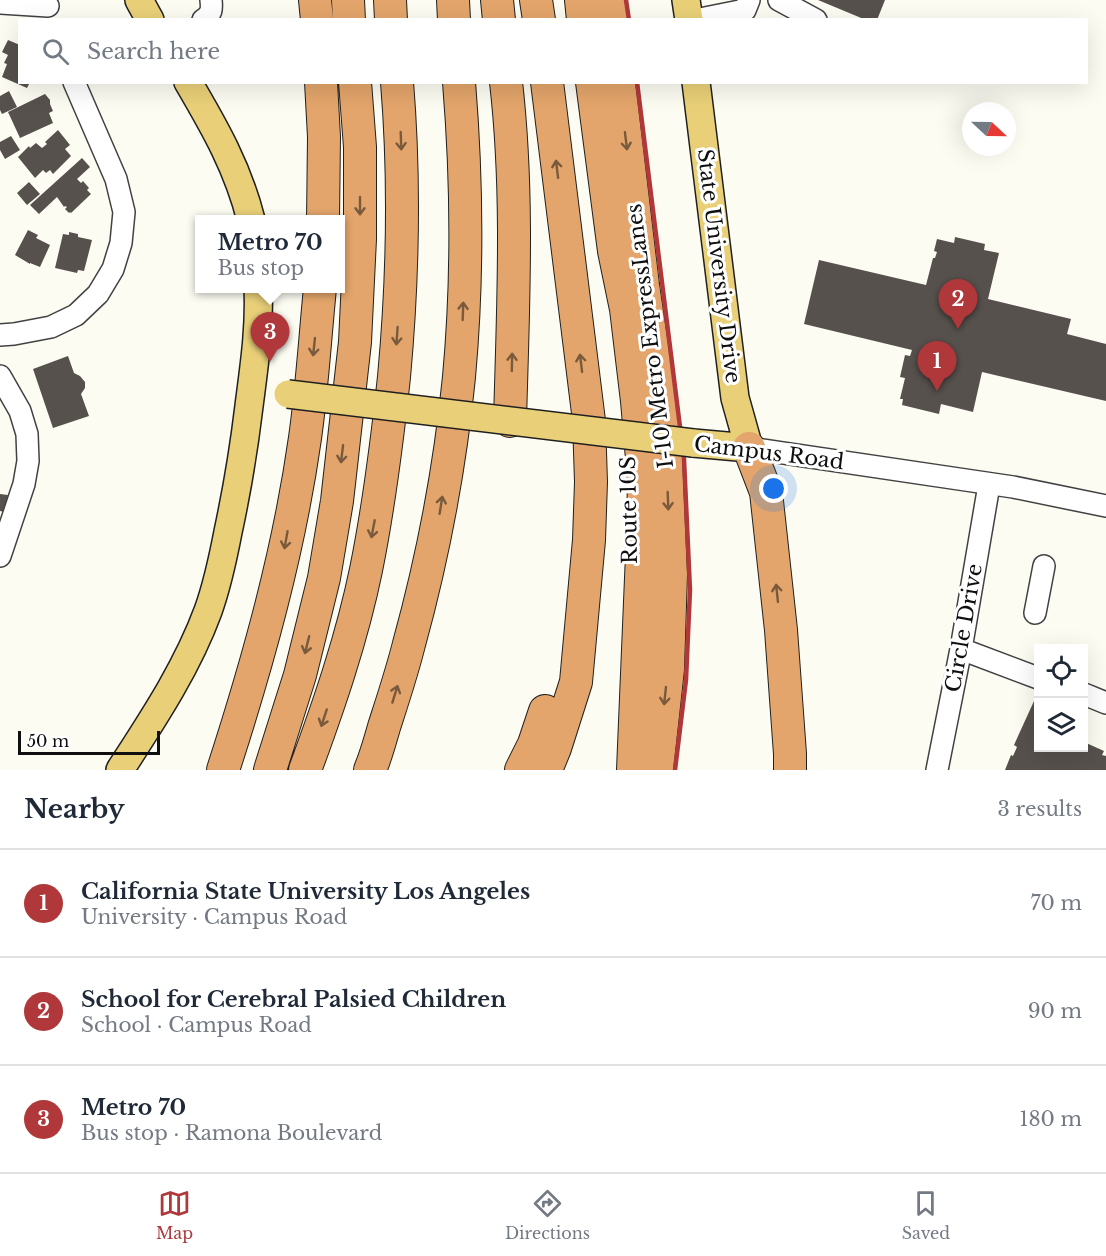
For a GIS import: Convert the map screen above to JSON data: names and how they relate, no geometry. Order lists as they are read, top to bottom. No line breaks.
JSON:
{"streets":{"highway":["I-10 Metro ExpressLanes","Route 10S"],"main road":["State University Drive","Campus Road"],"street":["Circle Drive"]},"crossings":[["State University Drive","Campus Road"],["I-10 Metro ExpressLanes","Route 10S"],["Campus Road","Circle Drive"]],"scale_bar":"50 m","north":"right","page":{"search":"Search here","popup":["Metro 70","Bus stop"],"pins":["2","3","1"],"scale":"50 m","heading":["Nearby","3 results"],"list":[{"mark":"1","name":"California State University Los Angeles","note":"University · Campus Road","value":"70 m"},{"mark":"2","name":"School for Cerebral Palsied Children","note":"School · Campus Road","value":"90 m"},{"mark":"3","name":"Metro 70","note":"Bus stop · Ramona Boulevard","value":"180 m"}],"nav":["Map","Directions","Saved"]}}
